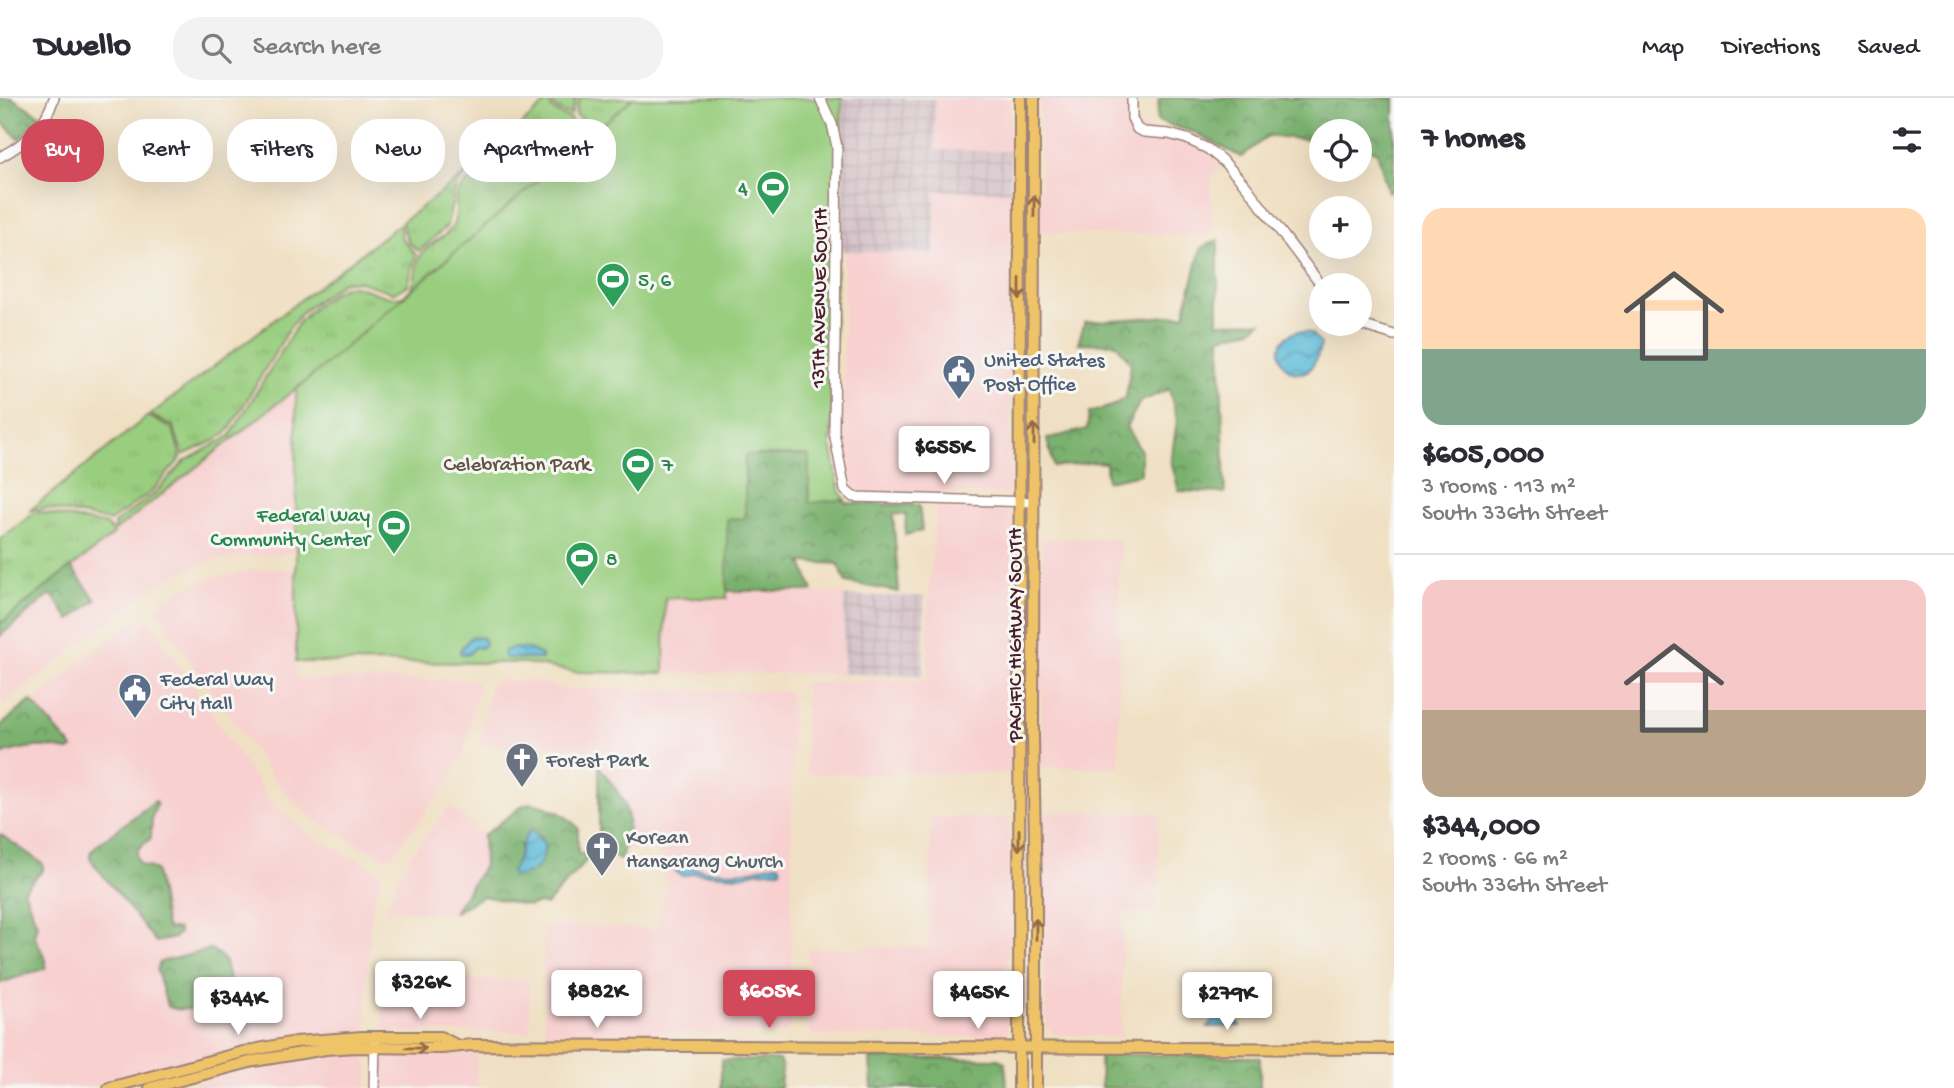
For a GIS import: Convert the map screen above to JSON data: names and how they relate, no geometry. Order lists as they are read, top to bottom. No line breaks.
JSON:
{"streets":{"main road":["PACIFIC HIGHWAY SOUTH"],"street":["13TH AVENUE SOUTH"]},"crossings":[["13TH AVENUE SOUTH","PACIFIC HIGHWAY SOUTH"]],"parks":["Celebration Park"],"places":{"sports":["4","5, 6","7","Federal Way Community Center","8"],"public building":["United States Post Office","Federal Way City Hall"],"church":["Forest Park","Korean Hansarang Church"]},"page":{"header":"Dwello","search":"Search here","nav":["Map","Directions","Saved"],"heading":"7 homes","map_buttons":["+","−"],"chip":["Buy","Rent","Filters","New","Apartment"],"list":[{"name":"$605,000","note":"3 rooms · 113 m² · South 336th Street"},{"name":"$344,000","note":"2 rooms · 66 m² · South 336th Street"}],"price":["$655K","$326K","$882K","$605K","$465K","$279K","$344K"]}}
